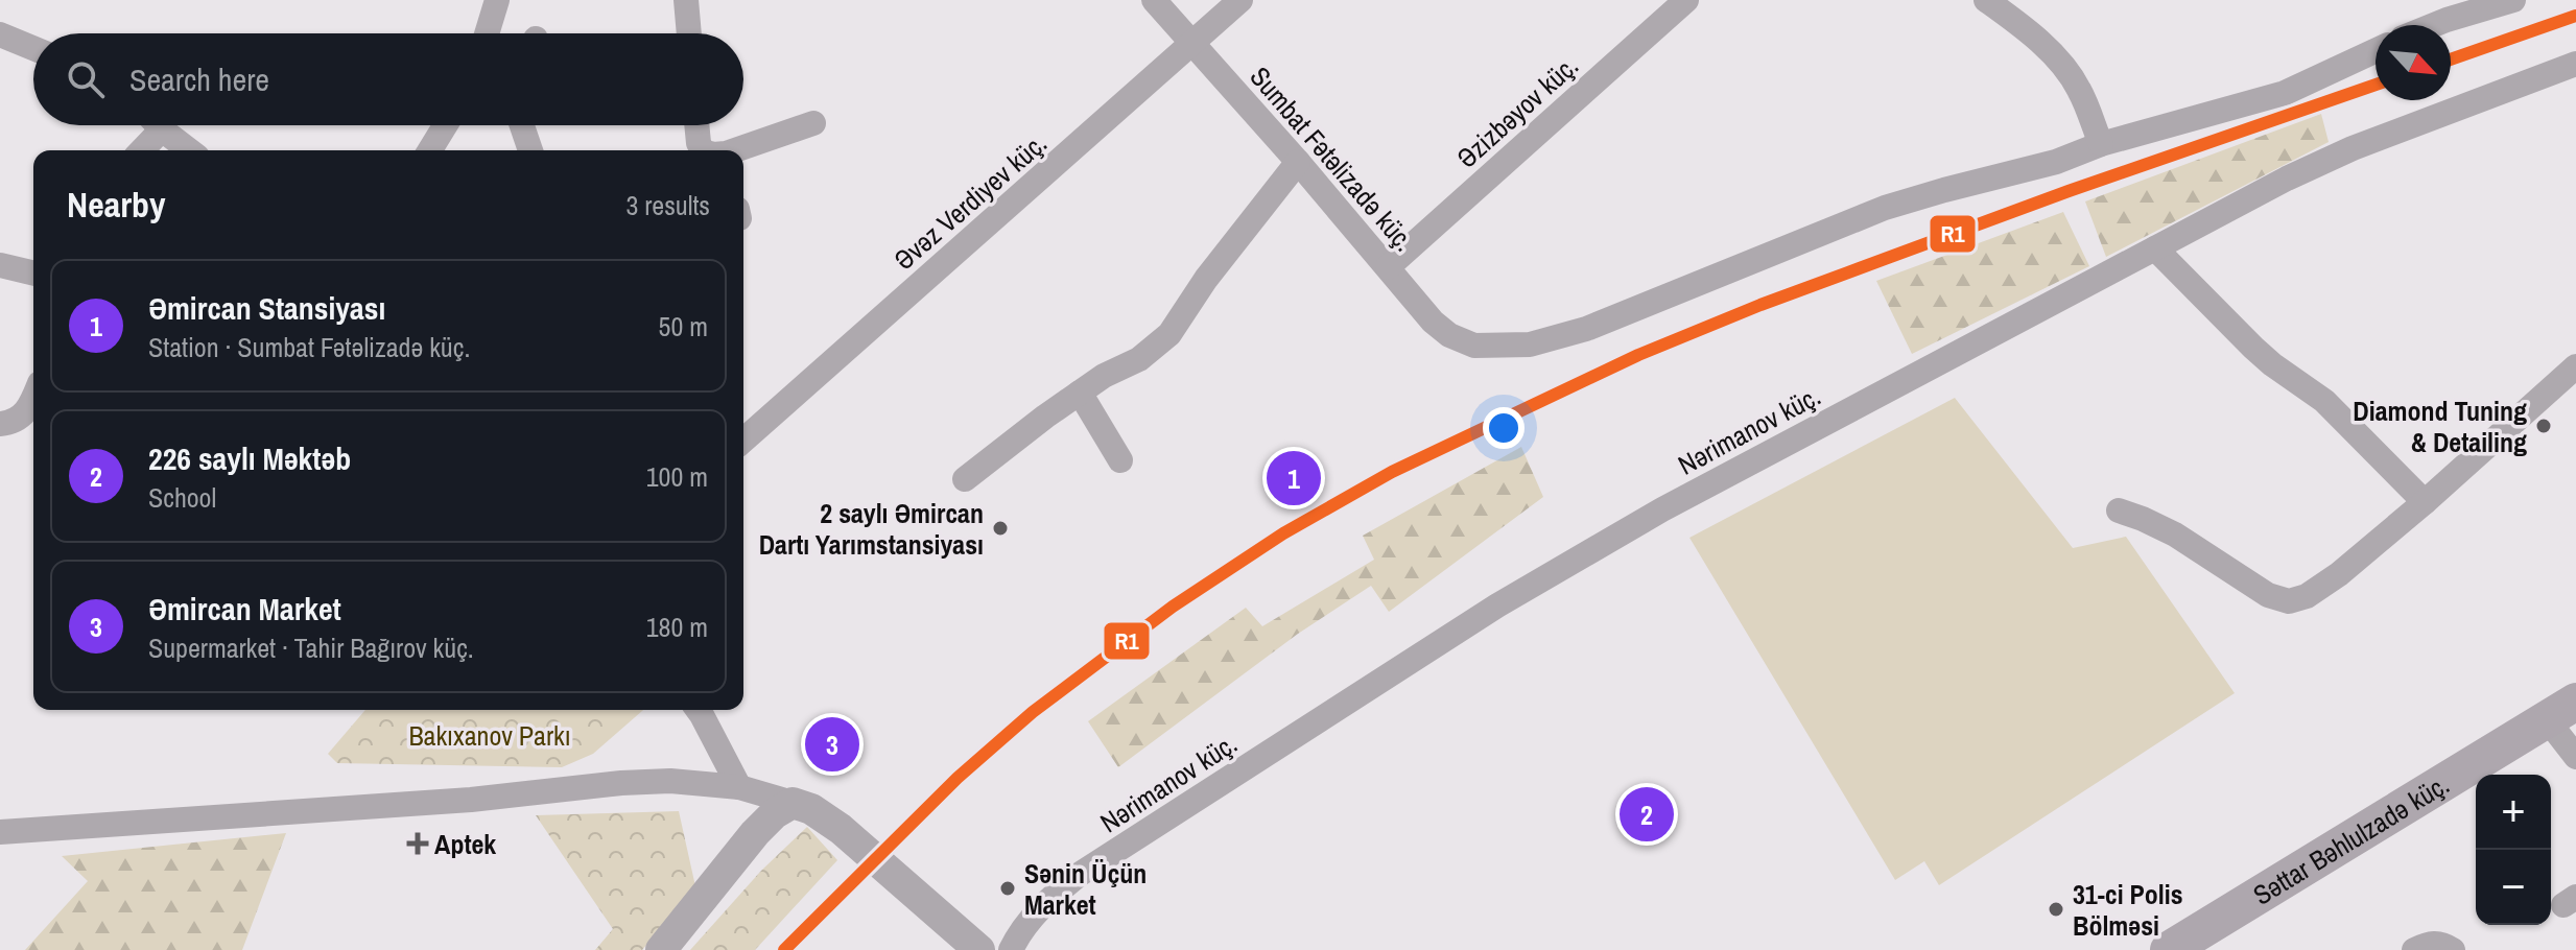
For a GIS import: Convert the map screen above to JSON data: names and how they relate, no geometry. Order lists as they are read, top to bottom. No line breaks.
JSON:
{"streets":{"main road":["Səttar Bəhlulzadə küç."],"street":["Əzizbəyov küç.","Sumbat Fətəlizadə küç.","Əvəz Verdiyev küç.","Nərimanov küç."]},"crossings":[["Əzizbəyov küç.","Sumbat Fətəlizadə küç."],["Sumbat Fətəlizadə küç.","Əvəz Verdiyev küç."]],"parks":["Bakıxanov Parkı"],"places":{"other":["Diamond Tuning & Detailing","2 saylı Əmircan Dartı Yarımstansiyası","Sənin Üçün Market","31-ci Polis Bölməsi"],"health":["Aptek"]},"lines":["transit line R1"],"north":"bottom right","page":{"search":"Search here","heading":["Nearby","3 results"],"list":[{"mark":"1","name":"Əmircan Stansiyası","note":"Station · Sumbat Fətəlizadə küç.","value":"50 m"},{"mark":"2","name":"226 saylı Məktəb","note":"School","value":"100 m"},{"mark":"3","name":"Əmircan Market","note":"Supermarket · Tahir Bağırov küç.","value":"180 m"}],"pins":["1","3","2"],"map_buttons":["+","−"]}}
